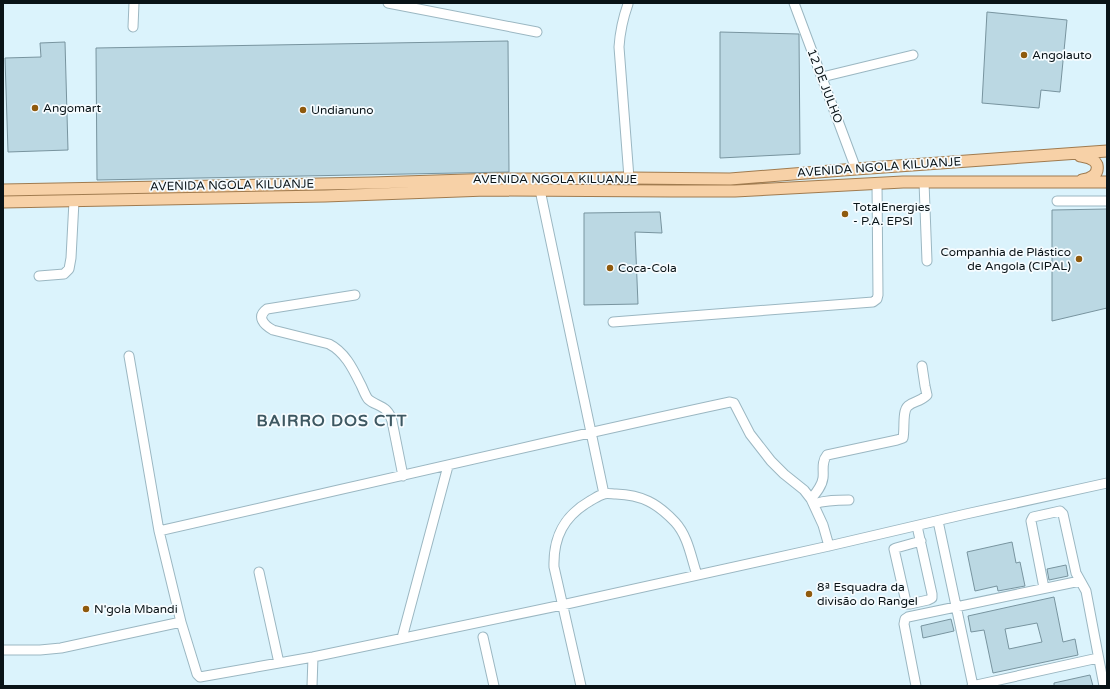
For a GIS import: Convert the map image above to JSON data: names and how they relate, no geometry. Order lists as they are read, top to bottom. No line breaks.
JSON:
{"streets":{"main road":["AVENIDA NGOLA KILUANJE"],"street":["12 DE JULHO"]},"crossings":[["12 DE JULHO","AVENIDA NGOLA KILUANJE"]],"districts":["BAIRRO DOS CTT"],"places":["Angolauto","Angomart","Undianuno","TotalEnergies - P.A. EPSI","Companhia de Plástico de Angola (CIPAL)","Coca-Cola","8ª Esquadra da divisão do Rangel","N'gola Mbandi"]}
